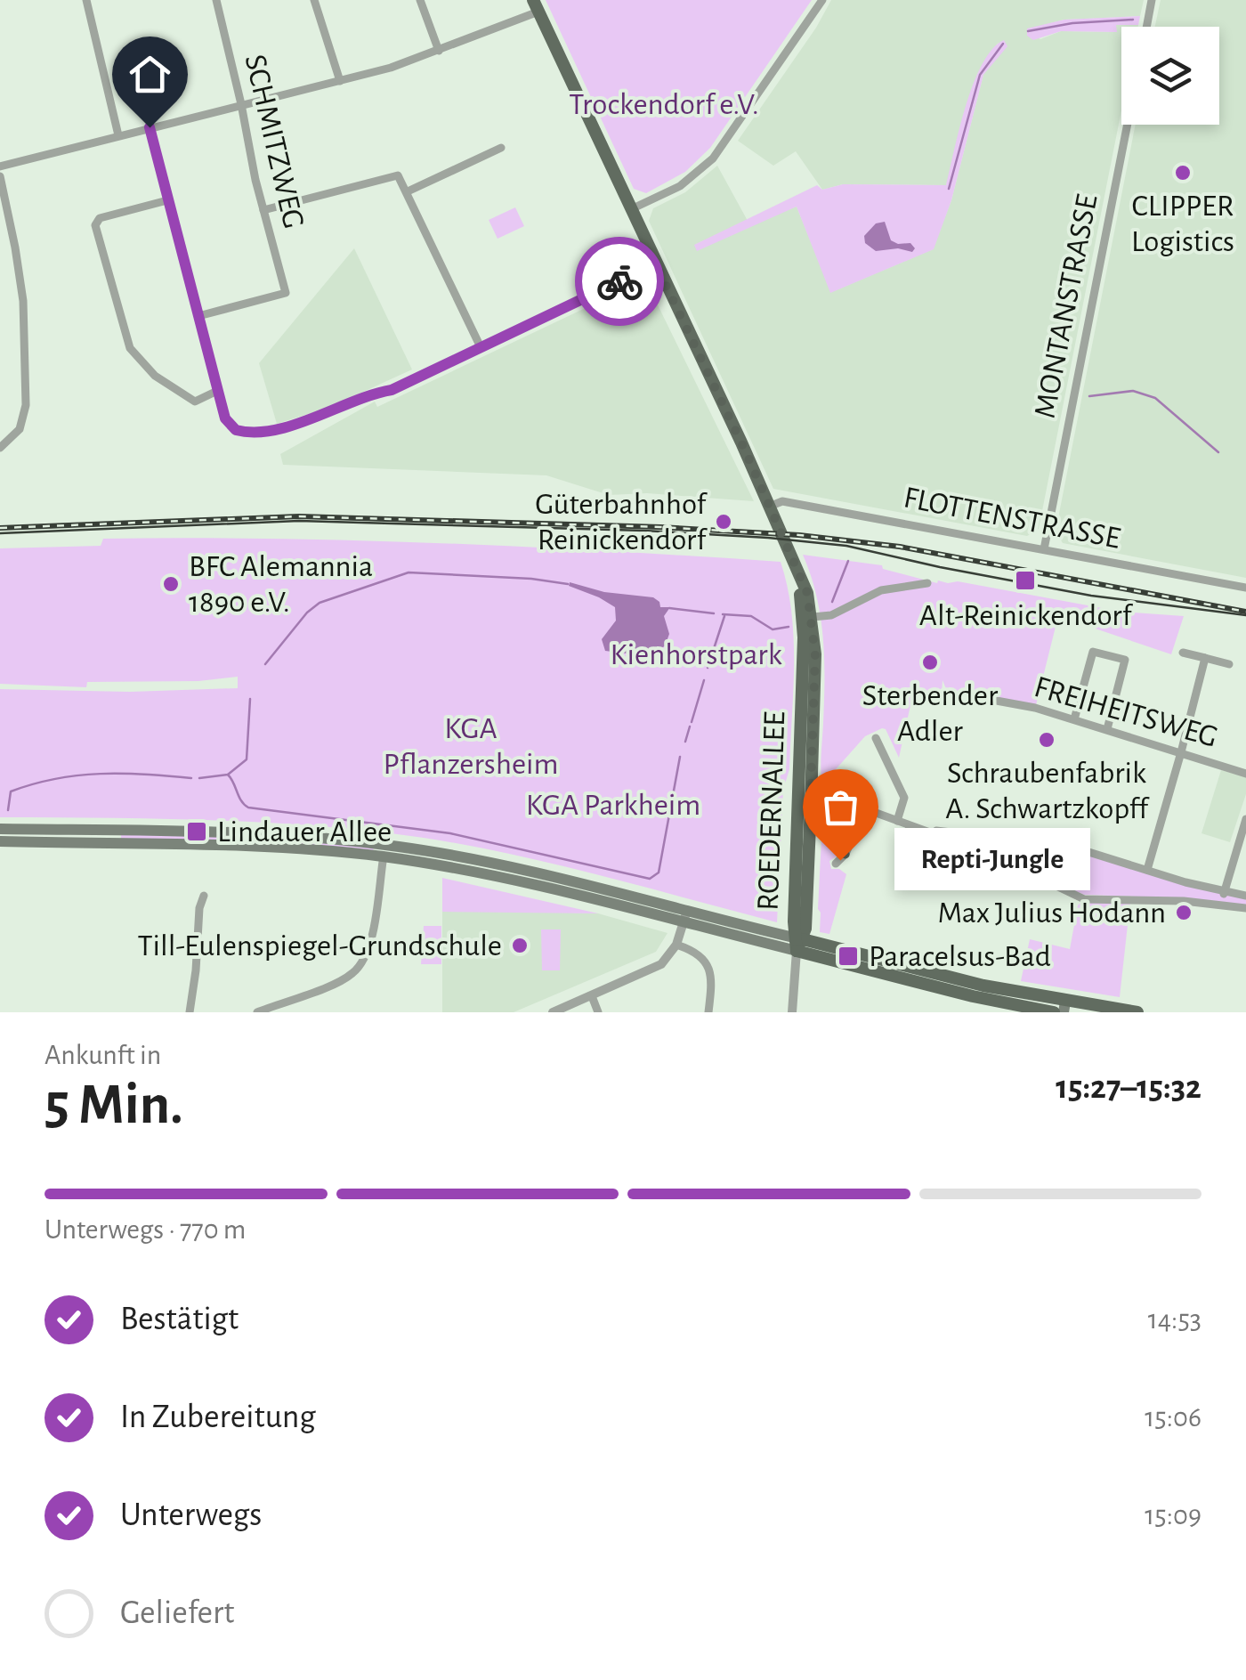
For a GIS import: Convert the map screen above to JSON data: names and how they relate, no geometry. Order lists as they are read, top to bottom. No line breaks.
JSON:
{"streets":{"main road":["ROEDERNALLEE"],"street":["SCHMITZWEG","MONTANSTRASSE","FLOTTENSTRASSE","FREIHEITSWEG"]},"crossings":[["MONTANSTRASSE","FLOTTENSTRASSE"],["FLOTTENSTRASSE","ROEDERNALLEE"]],"parks":["Trockendorf e.V.","Kienhorstpark","KGA Pflanzersheim","KGA Parkheim"],"places":{"other":["CLIPPER Logistics","Güterbahnhof Reinickendorf","BFC Alemannia 1890 e.V.","Sterbender Adler","Schraubenfabrik A. Schwartzkopff","Repti-Jungle","Max Julius Hodann","Till-Eulenspiegel-Grundschule"],"transit":["Alt-Reinickendorf","Lindauer Allee","Paracelsus-Bad"]},"page":{"bubble":"Repti-Jungle","heading":["5 Min.","Ankunft in","15:27–15:32"],"bar":"Unterwegs · 770 m","list":[["Bestätigt","14:53"],["In Zubereitung","15:06"],["Unterwegs","15:09"],"Geliefert"]}}
